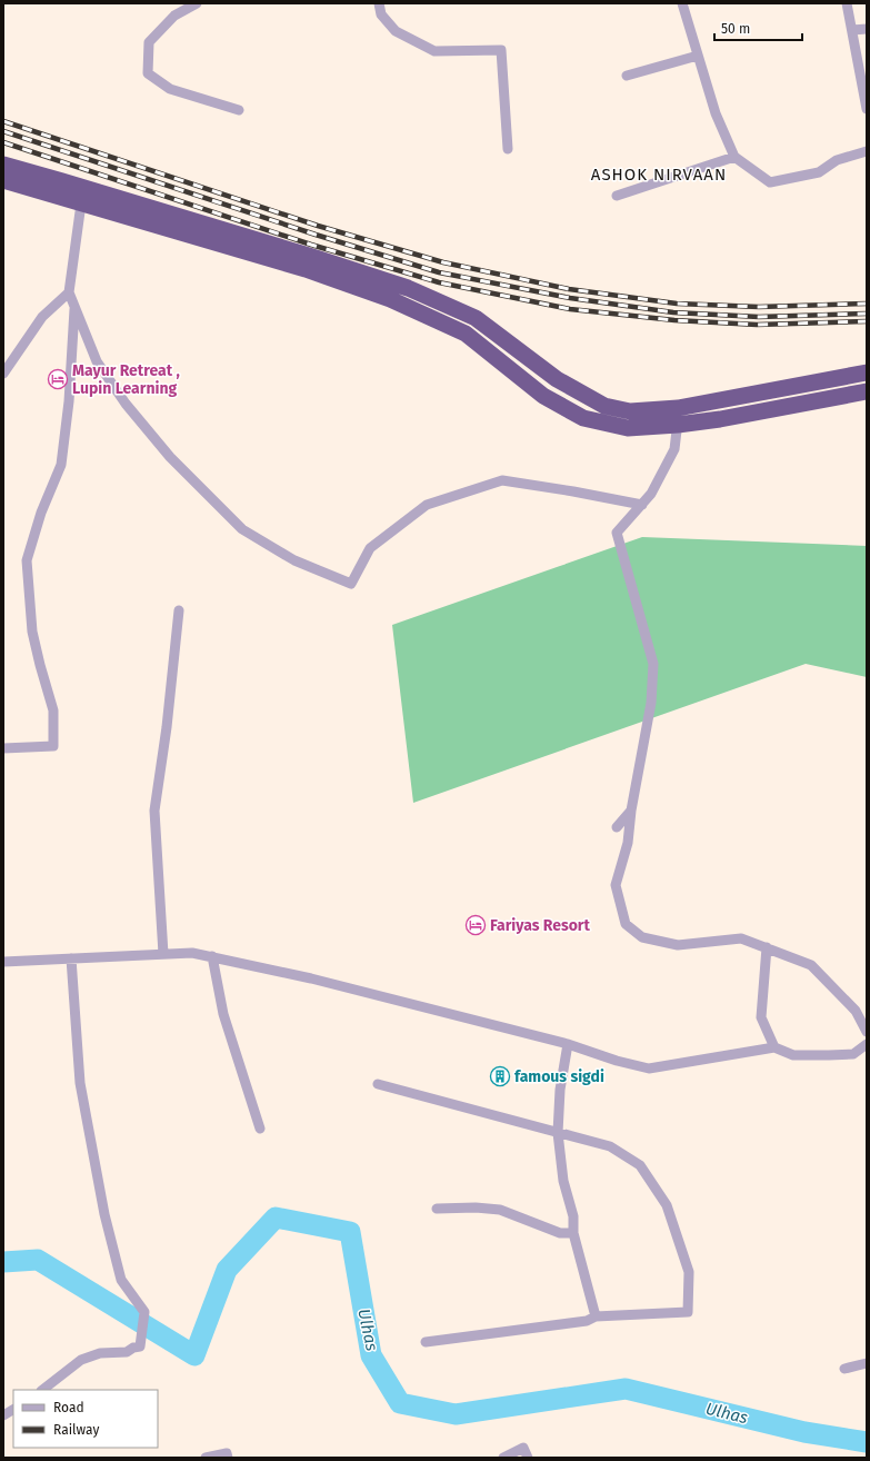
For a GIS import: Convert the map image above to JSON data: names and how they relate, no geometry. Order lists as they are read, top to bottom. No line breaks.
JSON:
{"districts":["ASHOK NIRVAAN"],"water":["Ulhas"],"places":{"hotel":["Mayur Retreat , Lupin Learning","Fariyas Resort"],"building":["famous sigdi"]},"legend":["Road","Railway"],"scale_bar":"50 m"}
